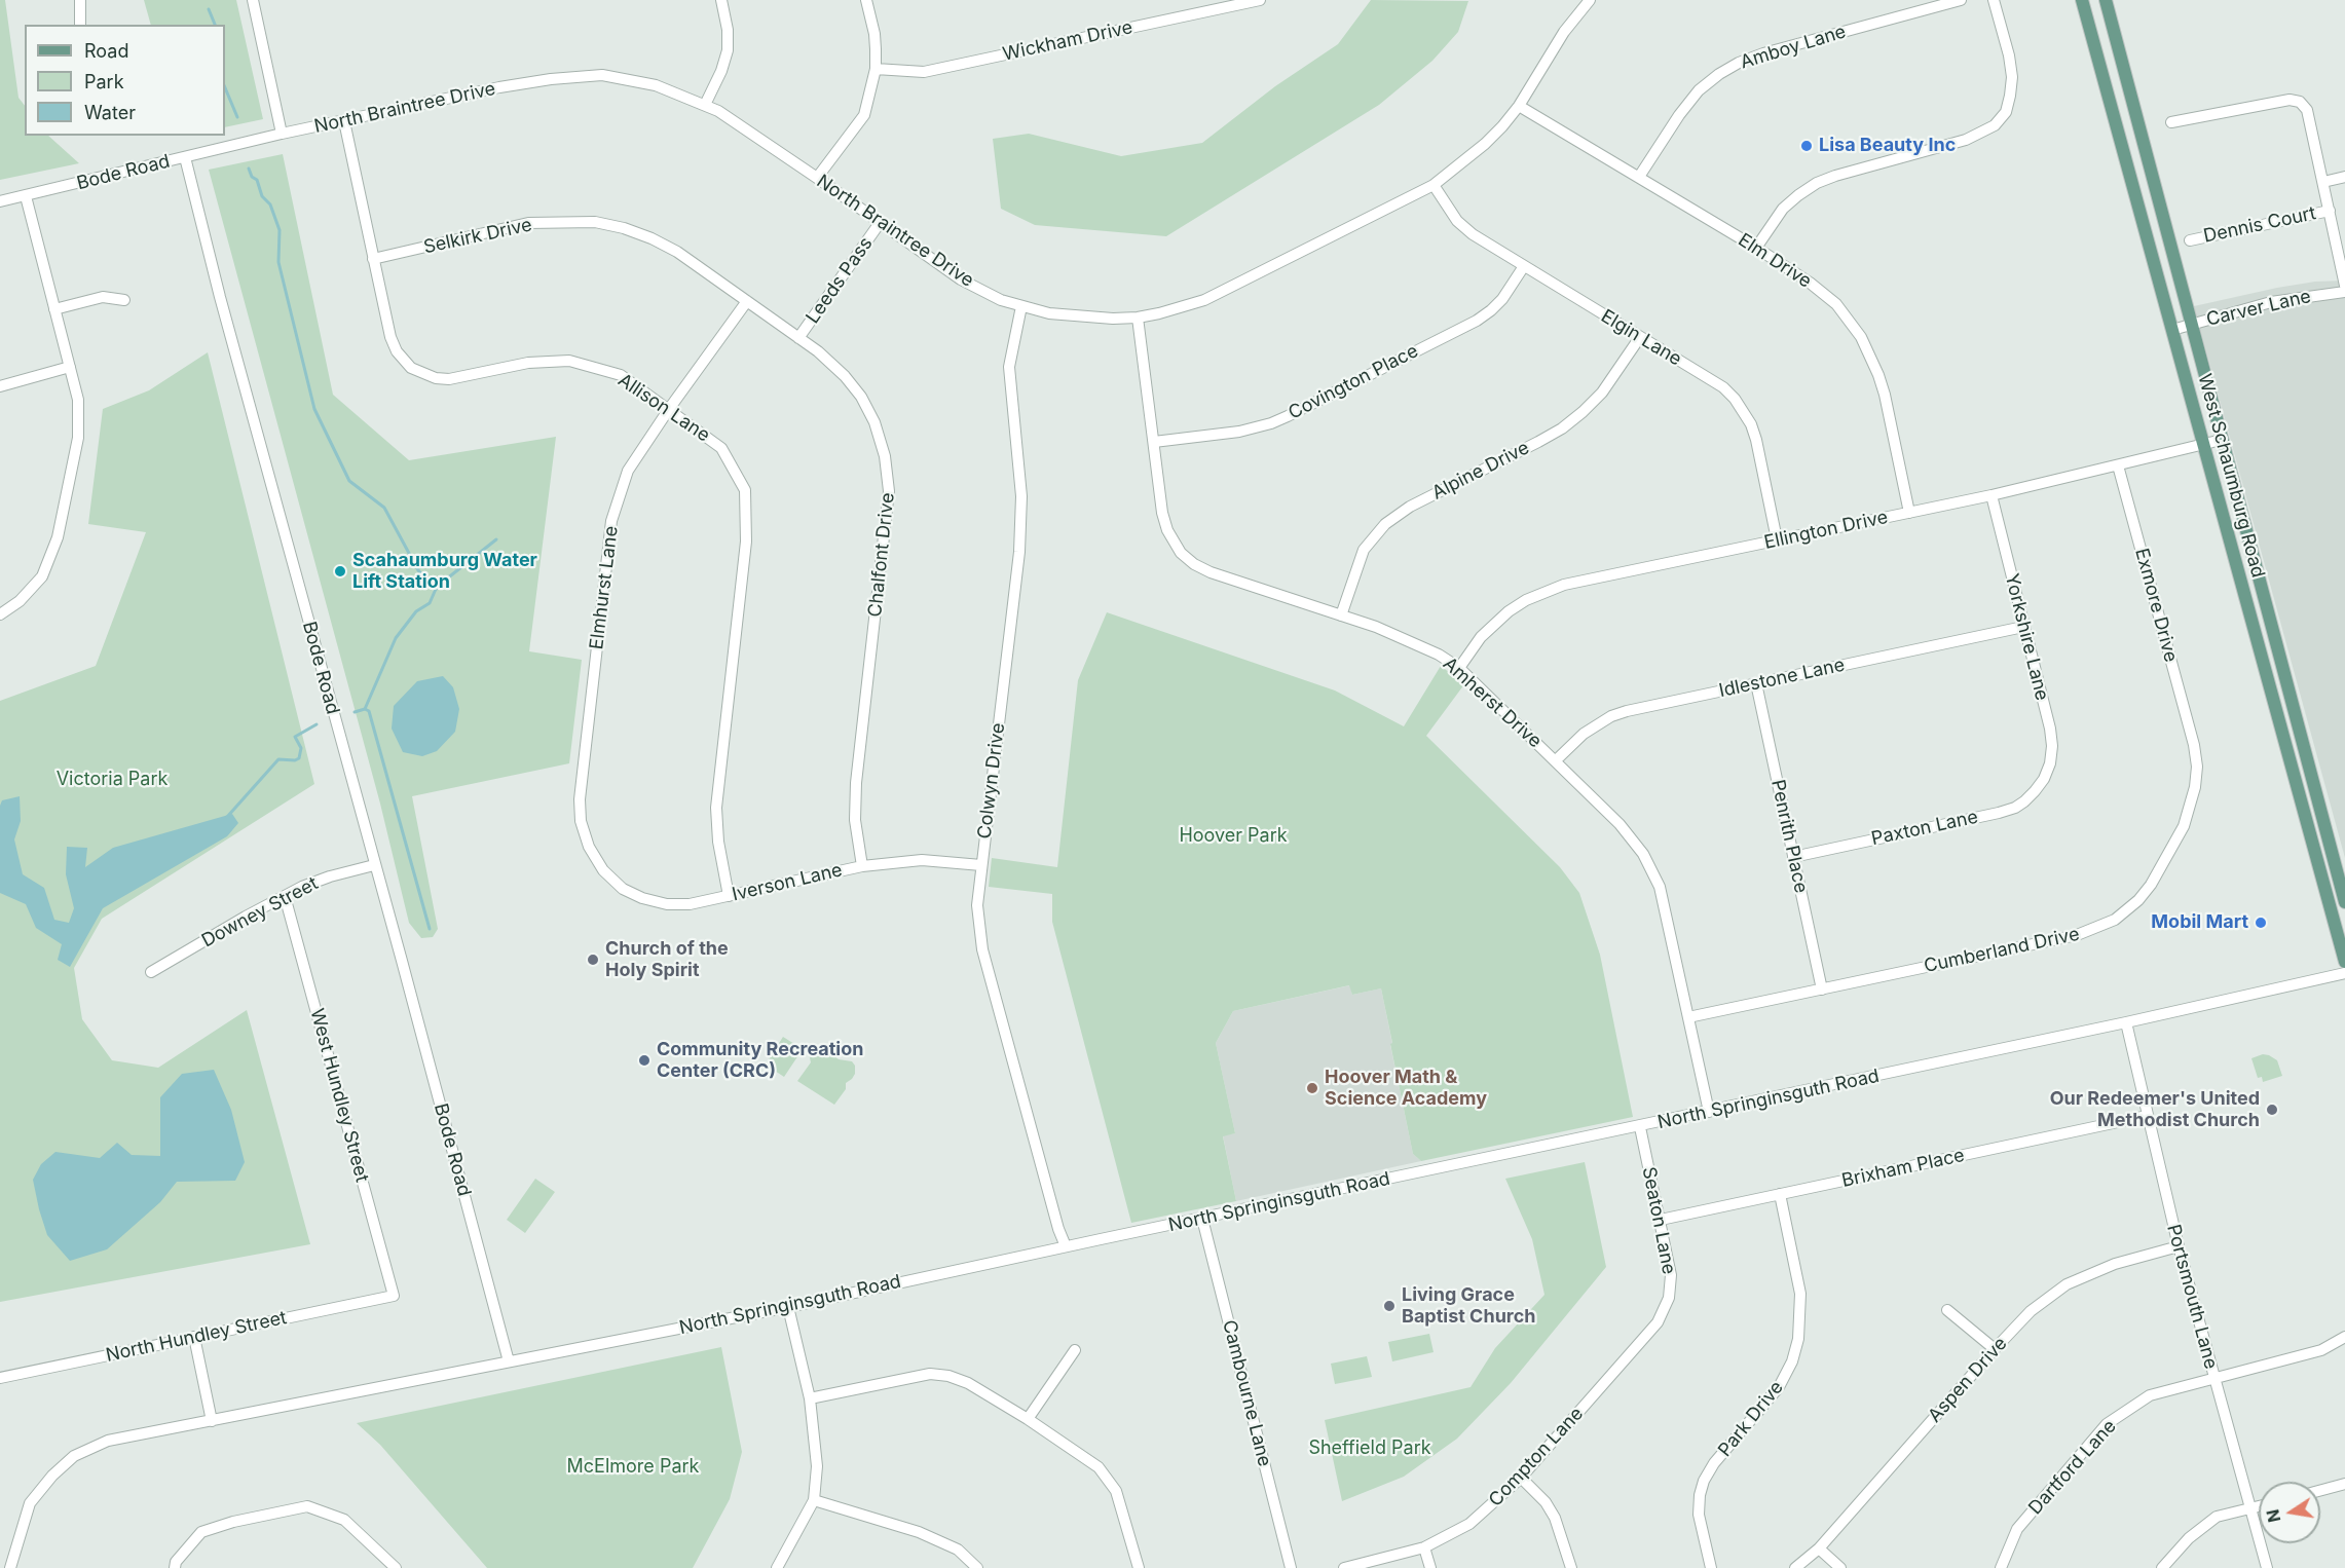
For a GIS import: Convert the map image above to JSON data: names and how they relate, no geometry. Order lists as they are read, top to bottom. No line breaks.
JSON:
{"streets":{"main road":["West Schaumburg Road"],"street":["Wickham Drive","Amboy Lane","North Braintree Drive","Bode Road","Dennis Court","Selkirk Drive","Elm Drive","Leeds Pass","Carver Lane","Elgin Lane","Covington Place","Allison Lane","Alpine Drive","Ellington Drive","Chalfont Drive","Elmhurst Lane","Exmore Drive","Yorkshire Lane","Idlestone Lane","Amherst Drive","Colwyn Drive","Paxton Lane","Penrith Place","Iverson Lane","Downey Street","Cumberland Drive","West Hundley Street","North Springinsguth Road","Brixham Place","Seaton Lane","Portsmouth Lane","North Hundley Street","Aspen Drive","Cambourne Lane","Park Drive","Compton Lane","Dartford Lane"]},"crossings":[["Amboy Lane","Elm Drive"],["North Braintree Drive","Bode Road"],["North Braintree Drive","Elm Drive"],["North Braintree Drive","Leeds Pass"],["North Braintree Drive","Elgin Lane"],["North Braintree Drive","Allison Lane"],["North Braintree Drive","Amherst Drive"],["North Braintree Drive","Colwyn Drive"],["Bode Road","Downey Street"],["Bode Road","North Springinsguth Road"],["Selkirk Drive","Allison Lane"],["Selkirk Drive","Chalfont Drive"],["Selkirk Drive","Elmhurst Lane"],["Elm Drive","Ellington Drive"],["Leeds Pass","Chalfont Drive"],["Carver Lane","West Schaumburg Road"],["Elgin Lane","Covington Place"],["Elgin Lane","Alpine Drive"],["Elgin Lane","Ellington Drive"],["Covington Place","Amherst Drive"],["Allison Lane","Elmhurst Lane"],["Allison Lane","Iverson Lane"],["Alpine Drive","Amherst Drive"],["West Schaumburg Road","Ellington Drive"],["Ellington Drive","Exmore Drive"],["Ellington Drive","Yorkshire Lane"],["Ellington Drive","Amherst Drive"],["Chalfont Drive","Elmhurst Lane"],["Chalfont Drive","Iverson Lane"],["Elmhurst Lane","Iverson Lane"],["Exmore Drive","Cumberland Drive"],["Yorkshire Lane","Idlestone Lane"],["Yorkshire Lane","Paxton Lane"],["Idlestone Lane","Amherst Drive"],["Idlestone Lane","Penrith Place"],["Amherst Drive","Cumberland Drive"],["Amherst Drive","North Springinsguth Road"],["Colwyn Drive","Iverson Lane"],["Colwyn Drive","North Springinsguth Road"],["Paxton Lane","Penrith Place"],["Penrith Place","Cumberland Drive"],["Downey Street","West Hundley Street"],["West Hundley Street","North Hundley Street"],["North Springinsguth Road","Seaton Lane"],["North Springinsguth Road","Portsmouth Lane"],["North Springinsguth Road","Cambourne Lane"],["Brixham Place","Seaton Lane"],["Brixham Place","Portsmouth Lane"],["Brixham Place","Park Drive"],["Seaton Lane","Compton Lane"],["Portsmouth Lane","Aspen Drive"],["Portsmouth Lane","Dartford Lane"]],"parks":["Victoria Park","Hoover Park","Sheffield Park","McElmore Park"],"places":["Lisa Beauty Inc","Scahaumburg Water Lift Station","Mobil Mart","Church of the Holy Spirit","Community Recreation Center (CRC)","Hoover Math & Science Academy","Our Redeemer's United Methodist Church","Living Grace Baptist Church"],"legend":["Road","Park","Water"],"north":"left"}
